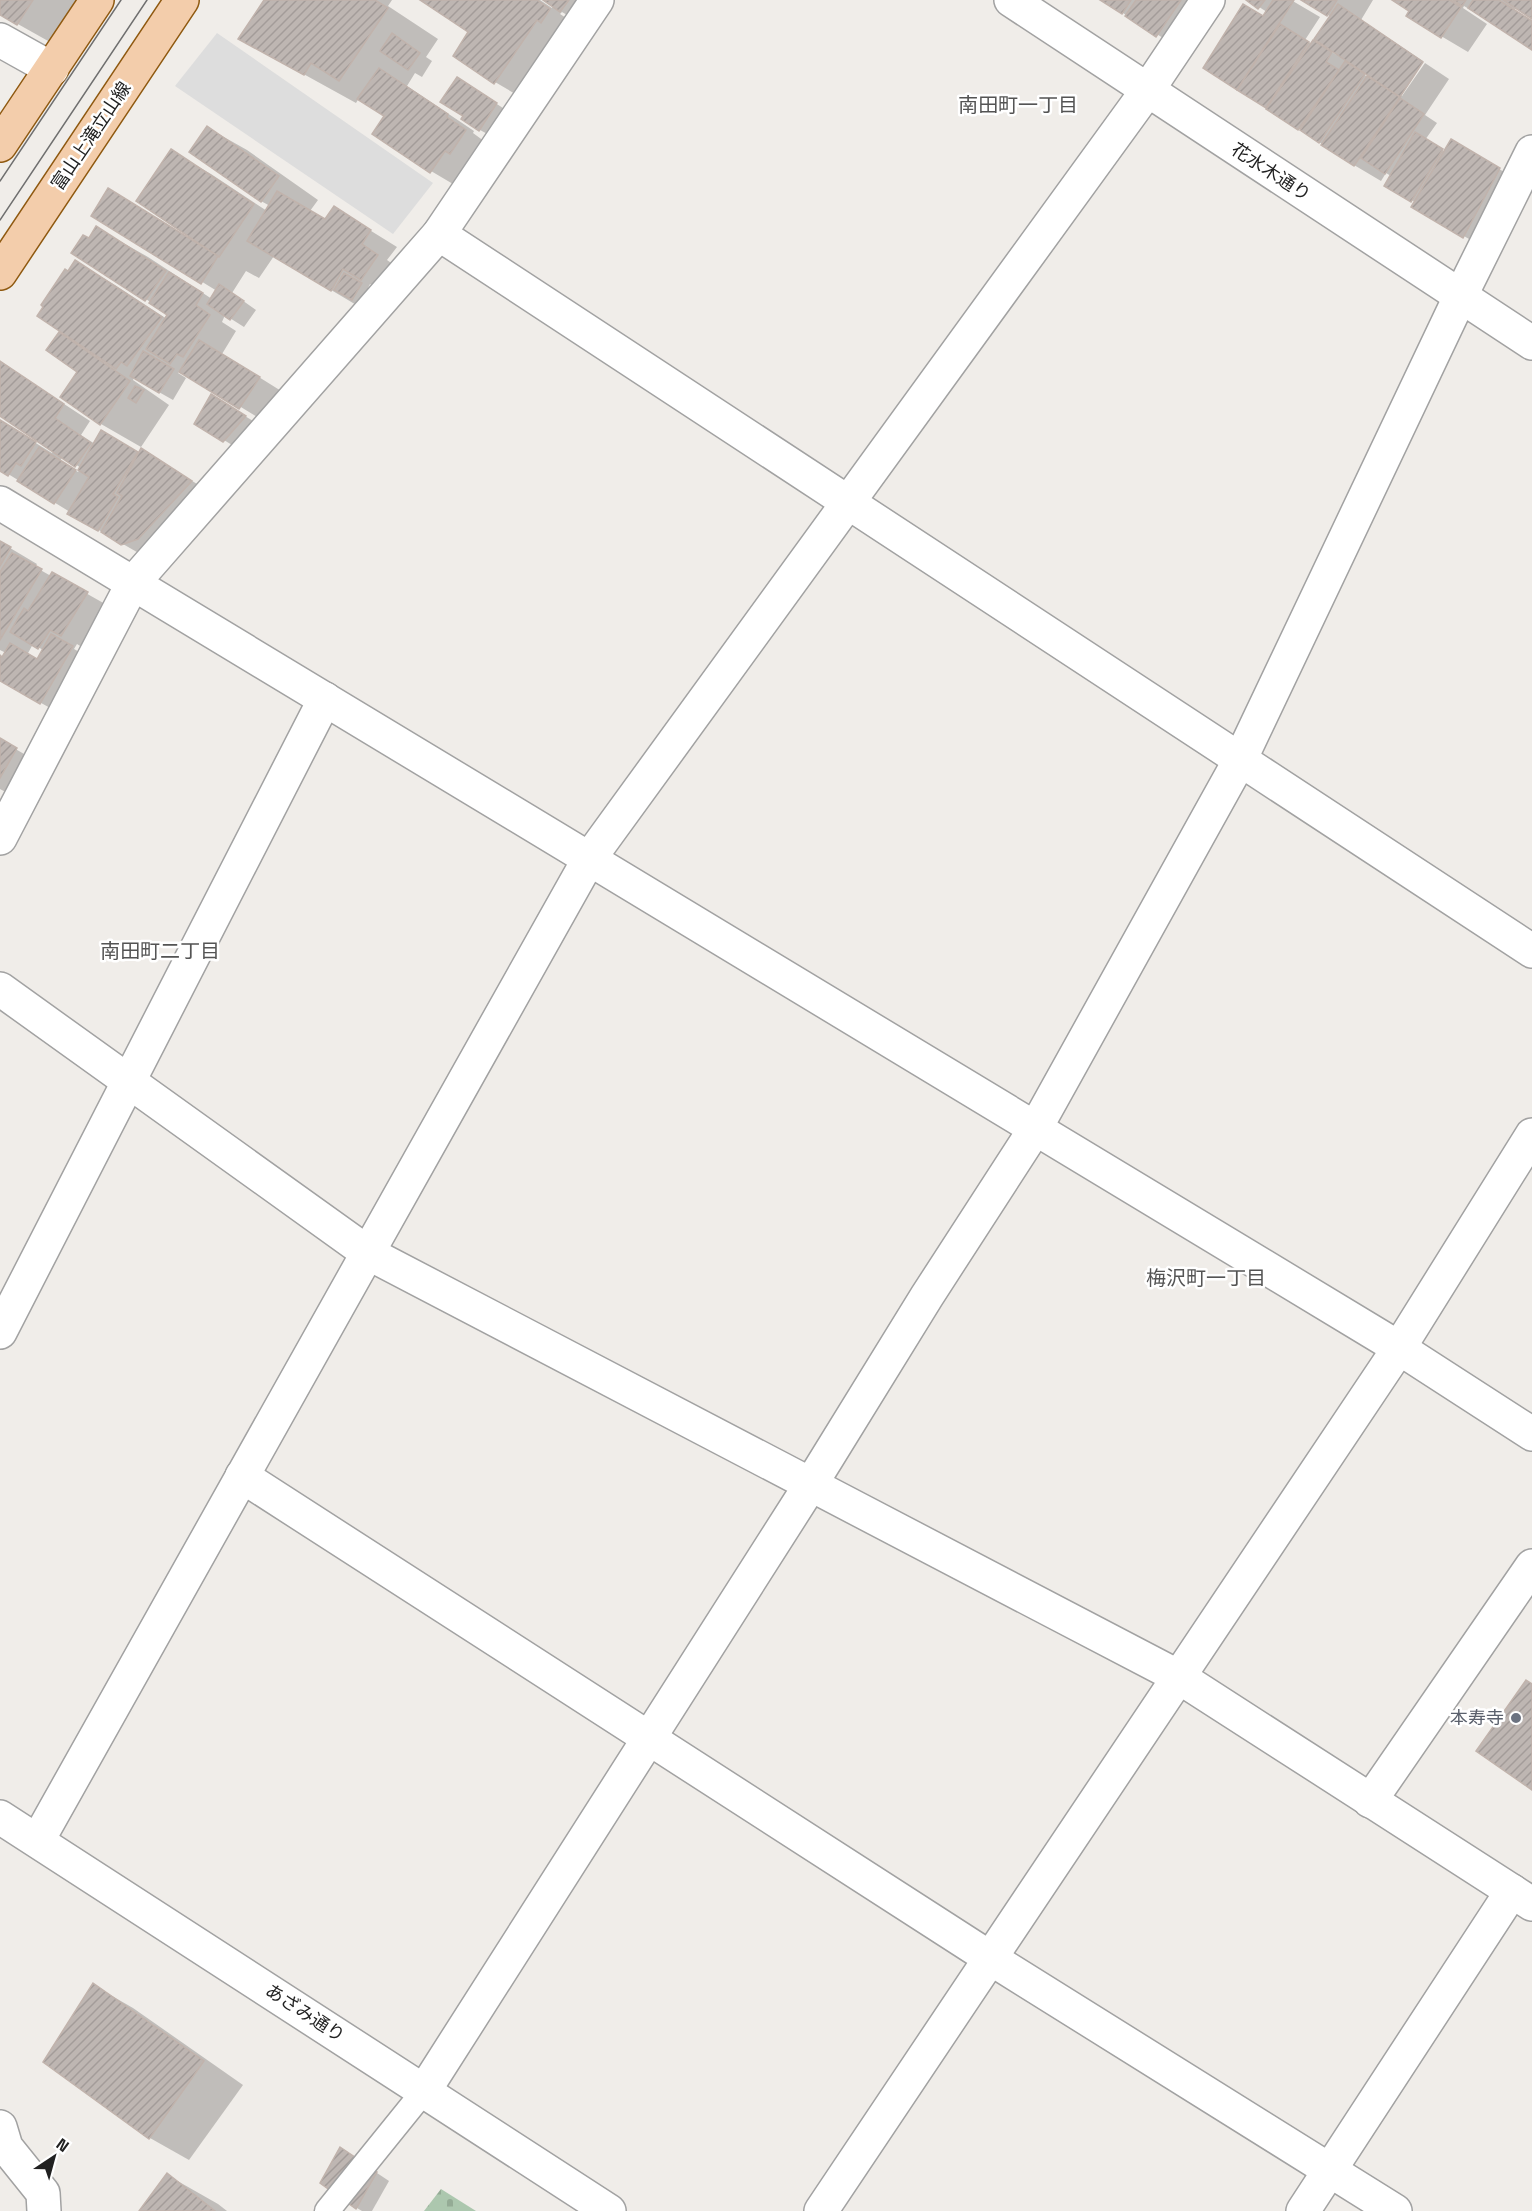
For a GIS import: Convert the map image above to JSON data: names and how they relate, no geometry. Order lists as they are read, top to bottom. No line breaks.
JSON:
{"streets":{"main road":["富山上滝立山線"],"street":["花水木通り","あざみ通り"]},"districts":["南田町一丁目","南田町二丁目","梅沢町一丁目"],"places":["本寿寺"],"north":"top right"}
